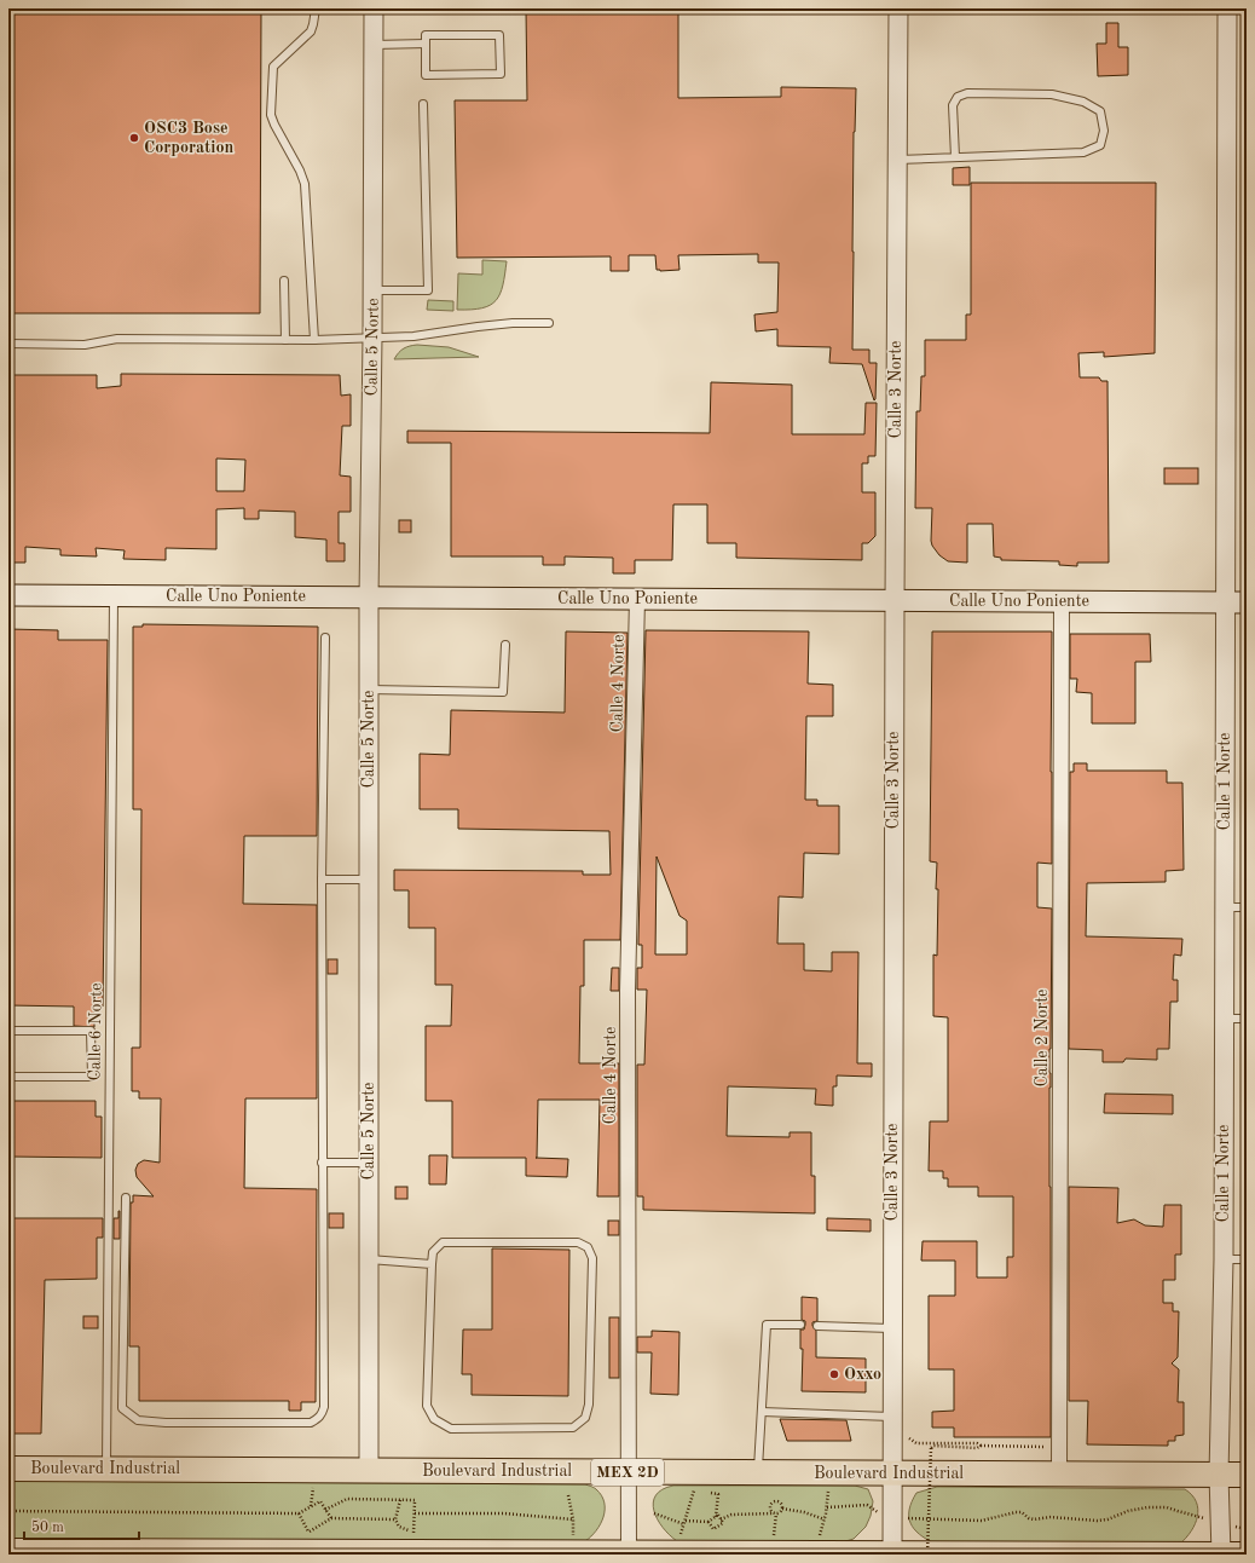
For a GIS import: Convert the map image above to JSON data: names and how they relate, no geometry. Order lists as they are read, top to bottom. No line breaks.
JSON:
{"streets":{"highway":["Boulevard Industrial","MEX 2D"],"main road":["Calle Uno Poniente"],"street":["Calle 5 Norte","Calle 3 Norte","Calle 4 Norte","Calle 1 Norte","Calle 2 Norte"],"lane":["Calle 6 Norte"]},"crossings":[["Calle 5 Norte","Calle Uno Poniente"],["Calle 5 Norte","Boulevard Industrial"],["Calle 3 Norte","Calle Uno Poniente"],["Calle 3 Norte","Boulevard Industrial"],["Calle Uno Poniente","Calle 4 Norte"],["Calle Uno Poniente","Calle 1 Norte"],["Calle Uno Poniente","Calle 6 Norte"],["Calle Uno Poniente","Calle 2 Norte"],["Calle 4 Norte","Boulevard Industrial"],["Calle 1 Norte","Boulevard Industrial"],["Calle 6 Norte","Boulevard Industrial"],["Calle 2 Norte","Boulevard Industrial"]],"places":["OSC3 Bose Corporation","Oxxo"],"scale_bar":"50 m"}
